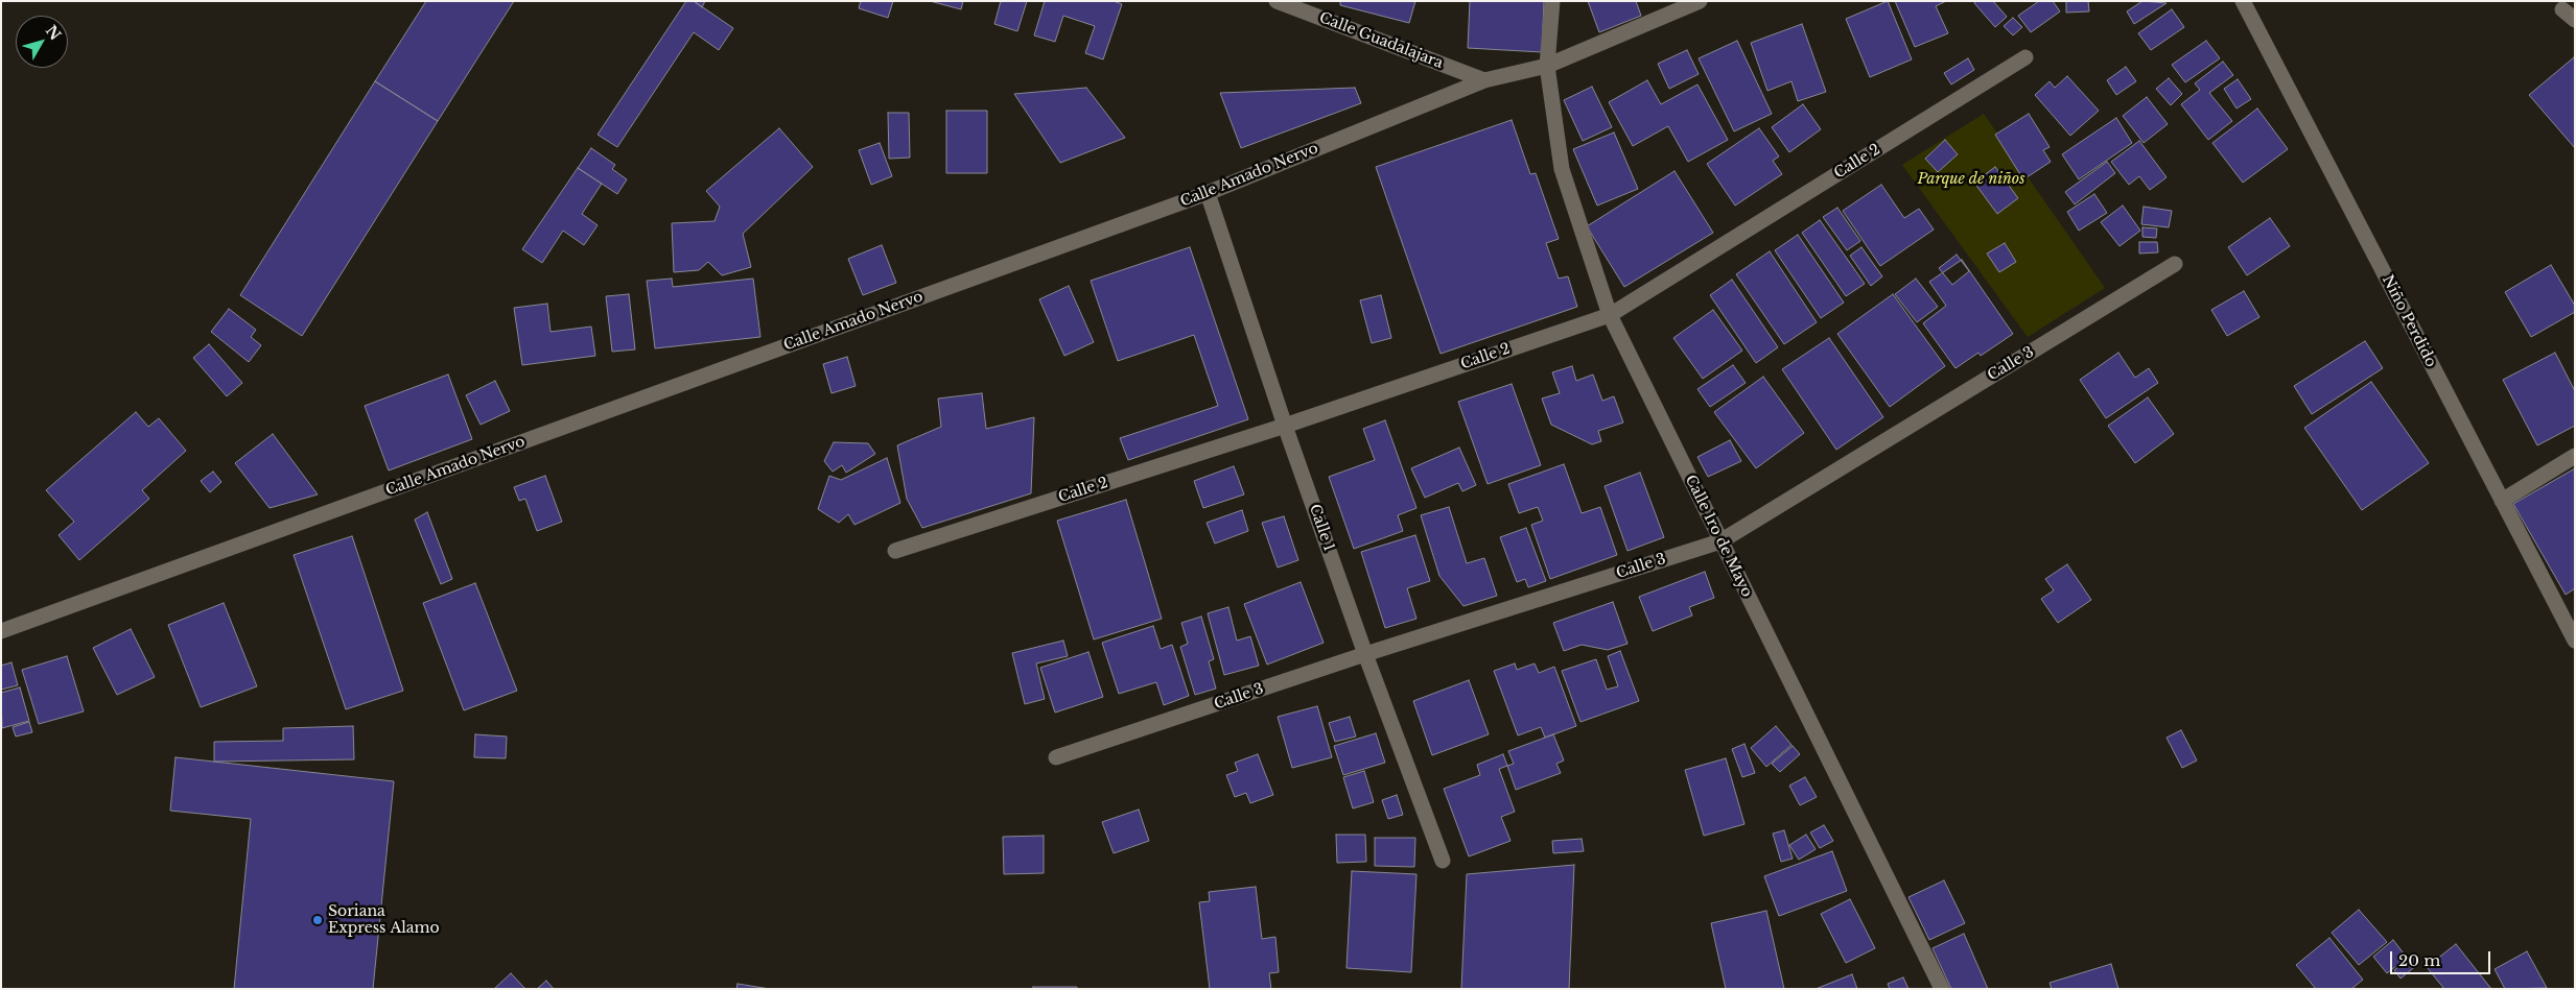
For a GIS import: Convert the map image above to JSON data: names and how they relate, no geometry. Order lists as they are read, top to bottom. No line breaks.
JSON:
{"streets":{"street":["Calle Guadalajara","Calle 2","Calle Amado Nervo","Niño Perdido","Calle 3","Calle 1","Calle 1ro de Mayo"]},"crossings":[["Calle Guadalajara","Calle Amado Nervo"],["Calle 2","Calle 1"],["Calle 2","Calle 1ro de Mayo"],["Calle Amado Nervo","Calle 1"],["Calle Amado Nervo","Calle 1ro de Mayo"],["Calle 3","Calle 1"],["Calle 3","Calle 1ro de Mayo"]],"parks":["Parque de niños"],"places":["Soriana Express Alamo"],"scale_bar":"20 m","north":"top right"}
